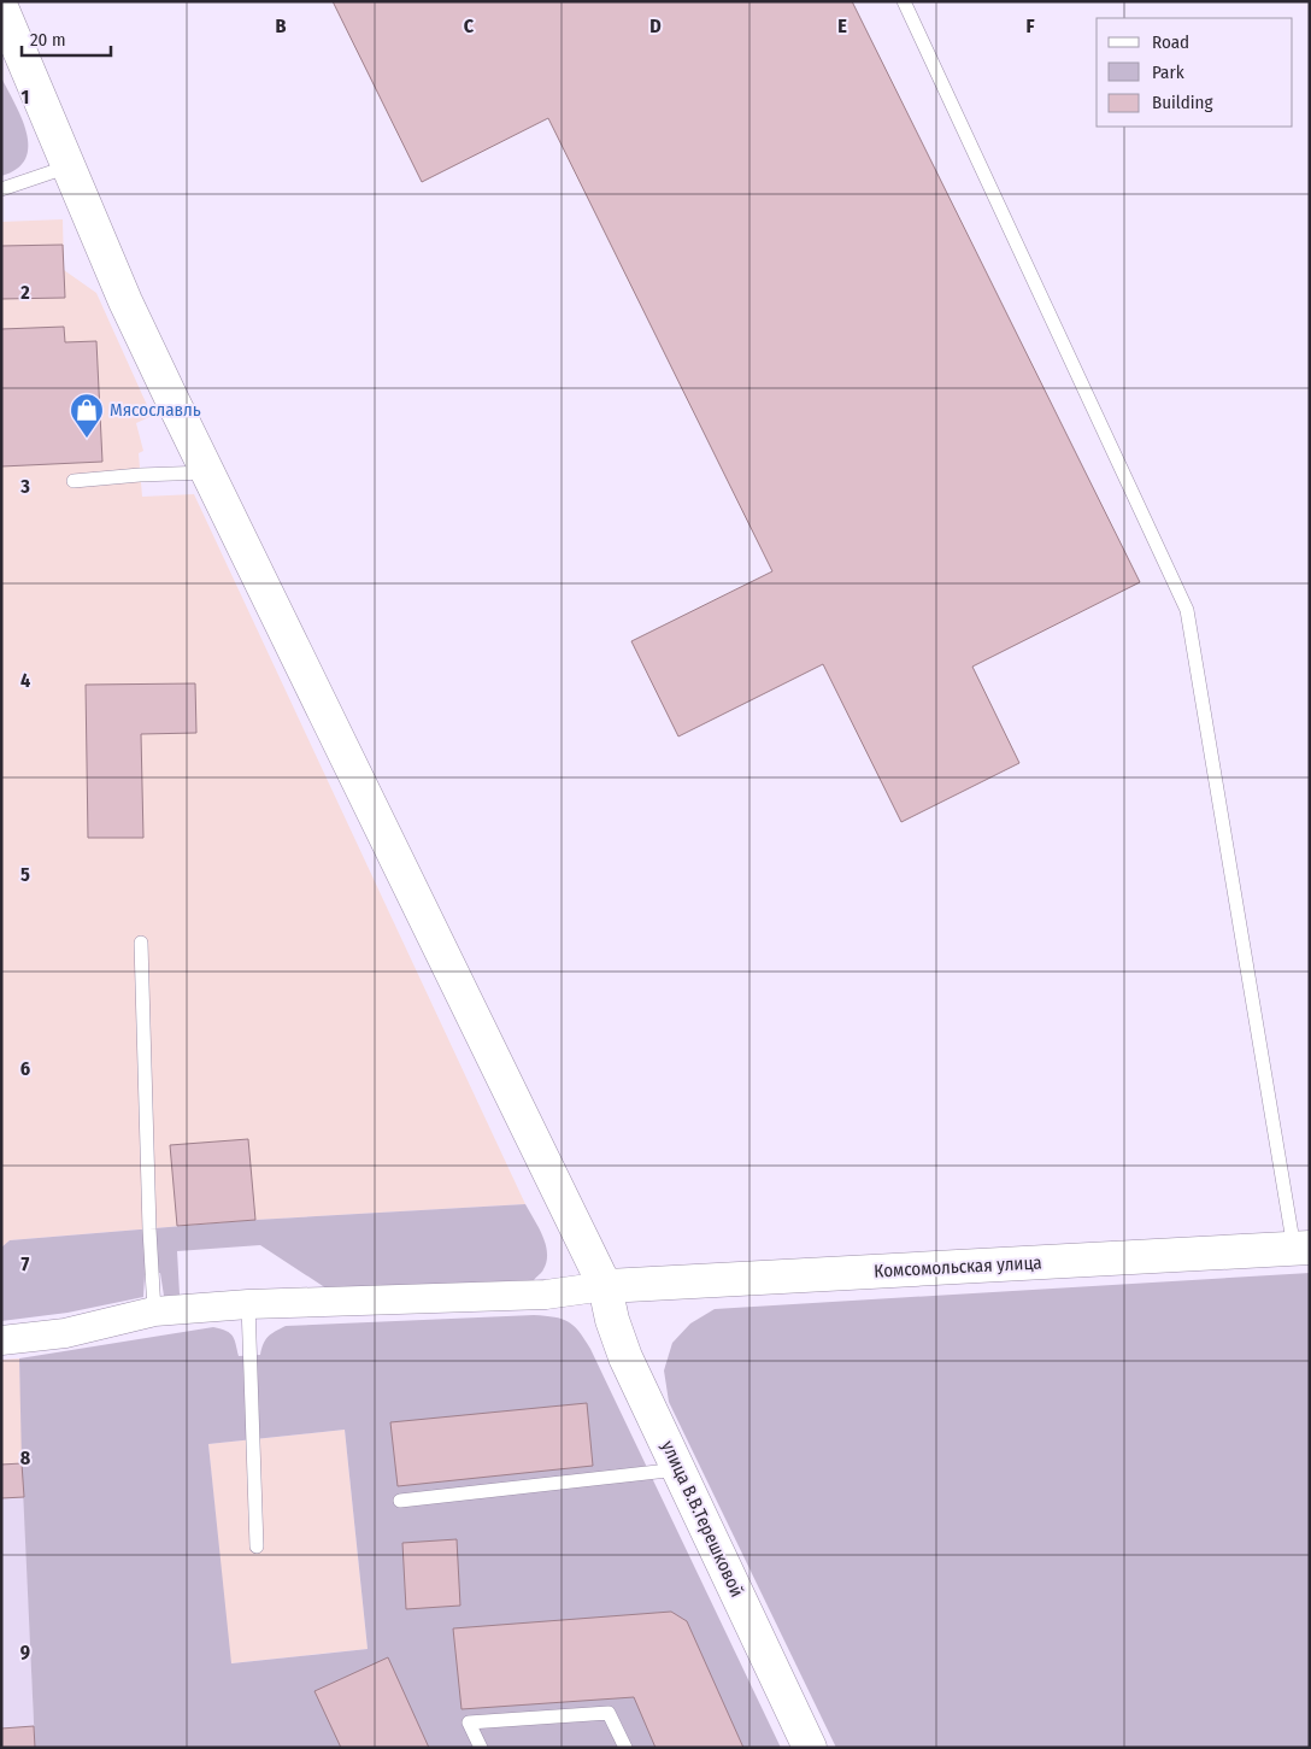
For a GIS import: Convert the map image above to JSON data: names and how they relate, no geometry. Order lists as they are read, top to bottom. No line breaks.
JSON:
{"streets":{"main road":["Комсомольская улица","улица В.В.Терешковой"]},"crossings":[["Комсомольская улица","улица В.В.Терешковой"]],"places":{"shop":["Мясославль"]},"legend":["Road","Park","Building"],"scale_bar":"20 m","grid":{"columns":["B","C","D","E","F"],"rows":["1","2","3","4","5","6","7","8","9"]}}
